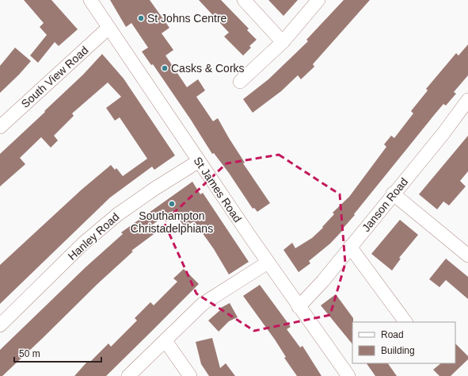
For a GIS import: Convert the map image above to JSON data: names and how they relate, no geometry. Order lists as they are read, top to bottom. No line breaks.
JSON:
{"streets":{"street":["South View Road","St James Road","Janson Road","Hanley Road"]},"crossings":[["South View Road","St James Road"],["St James Road","Janson Road"],["St James Road","Hanley Road"]],"places":["St Johns Centre","Casks & Corks","Southampton Christadelphians"],"legend":["Road","Building"],"scale_bar":"50 m"}
